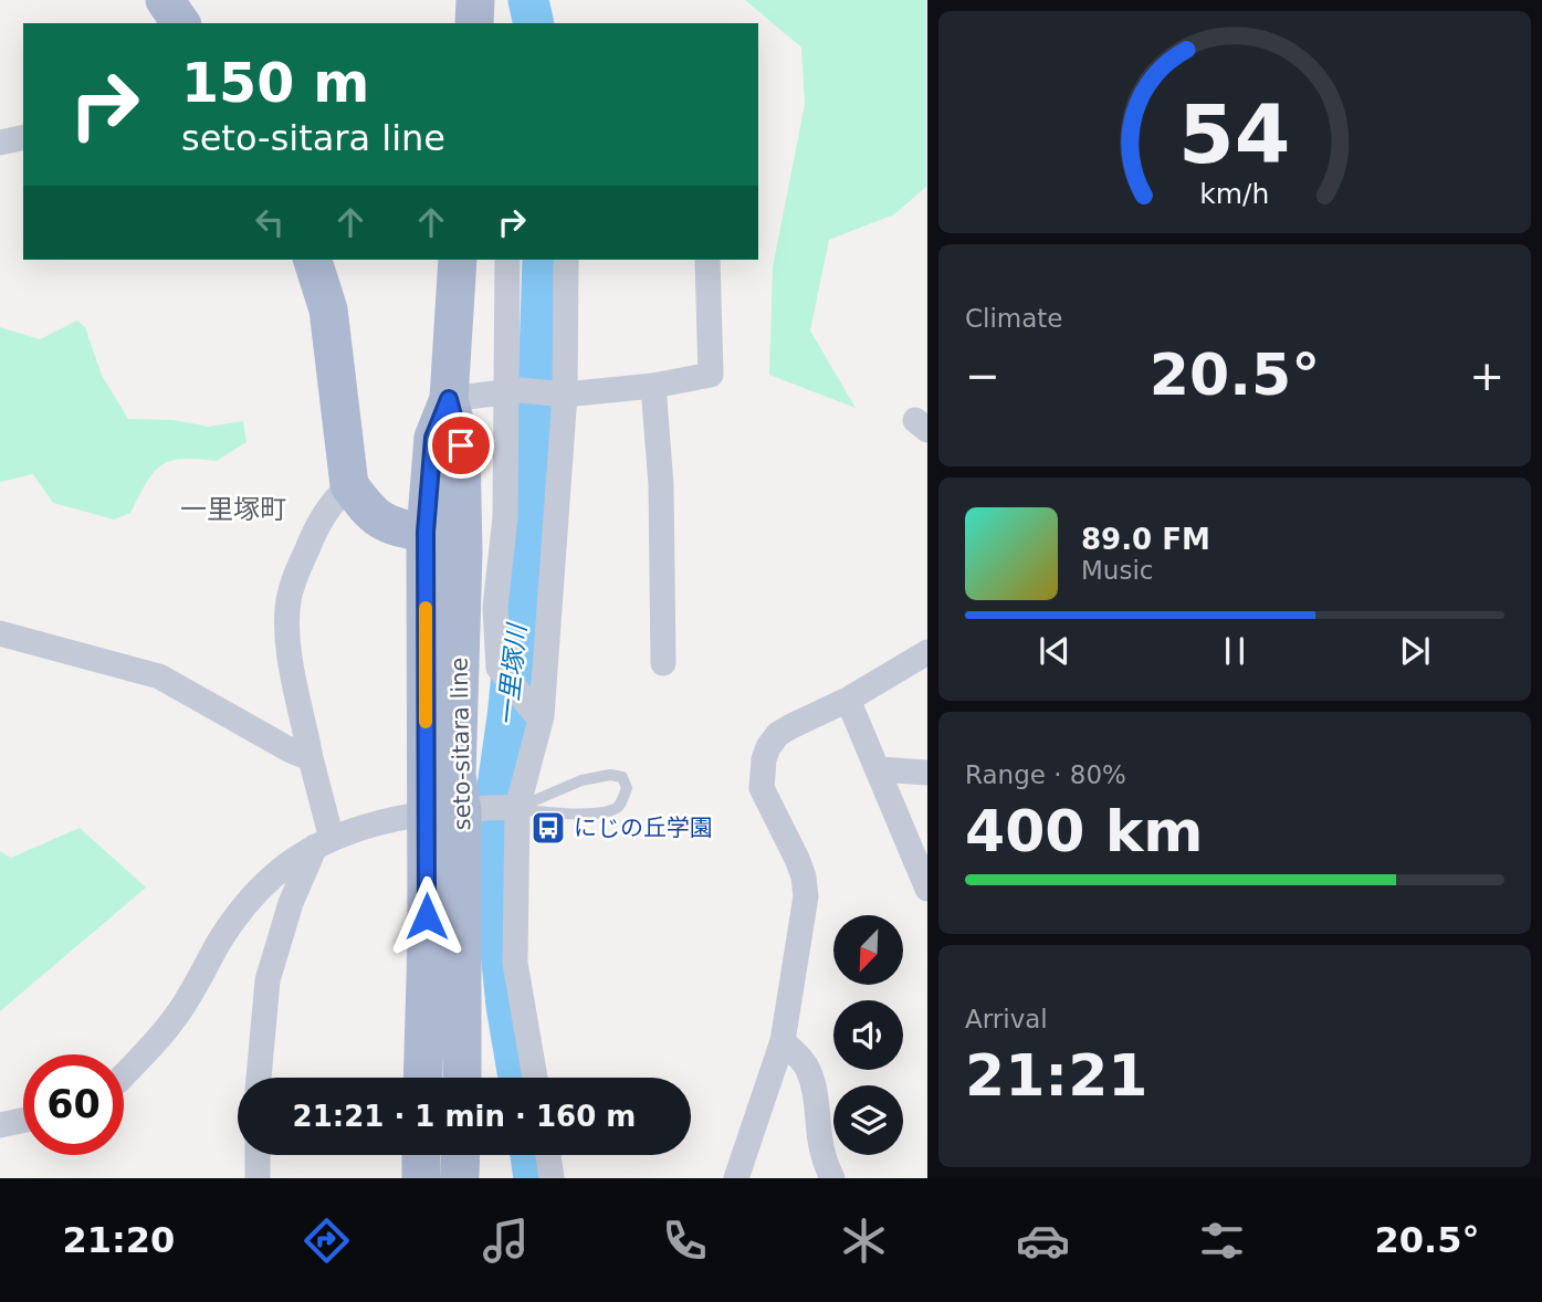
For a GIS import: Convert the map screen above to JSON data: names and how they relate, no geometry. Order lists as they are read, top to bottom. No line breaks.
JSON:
{"streets":{"main road":["seto-sitara line"]},"districts":["一里塚町"],"water":["一里塚川"],"places":{"bus stop":["にじの丘学園"]},"north":"bottom left","page":{"turn":["150 m","seto-sitara line"],"tile":["Climate",["Range · 80%","400 km"],["Arrival","21:21"]],"heat":["−","20.5°","+"],"song":["89.0 FM","Music"],"limit":"60","trip":"21:21 · 1 min · 160 m","tabs":["21:20","20.5°"],"gauge":["54","km/h"]}}
